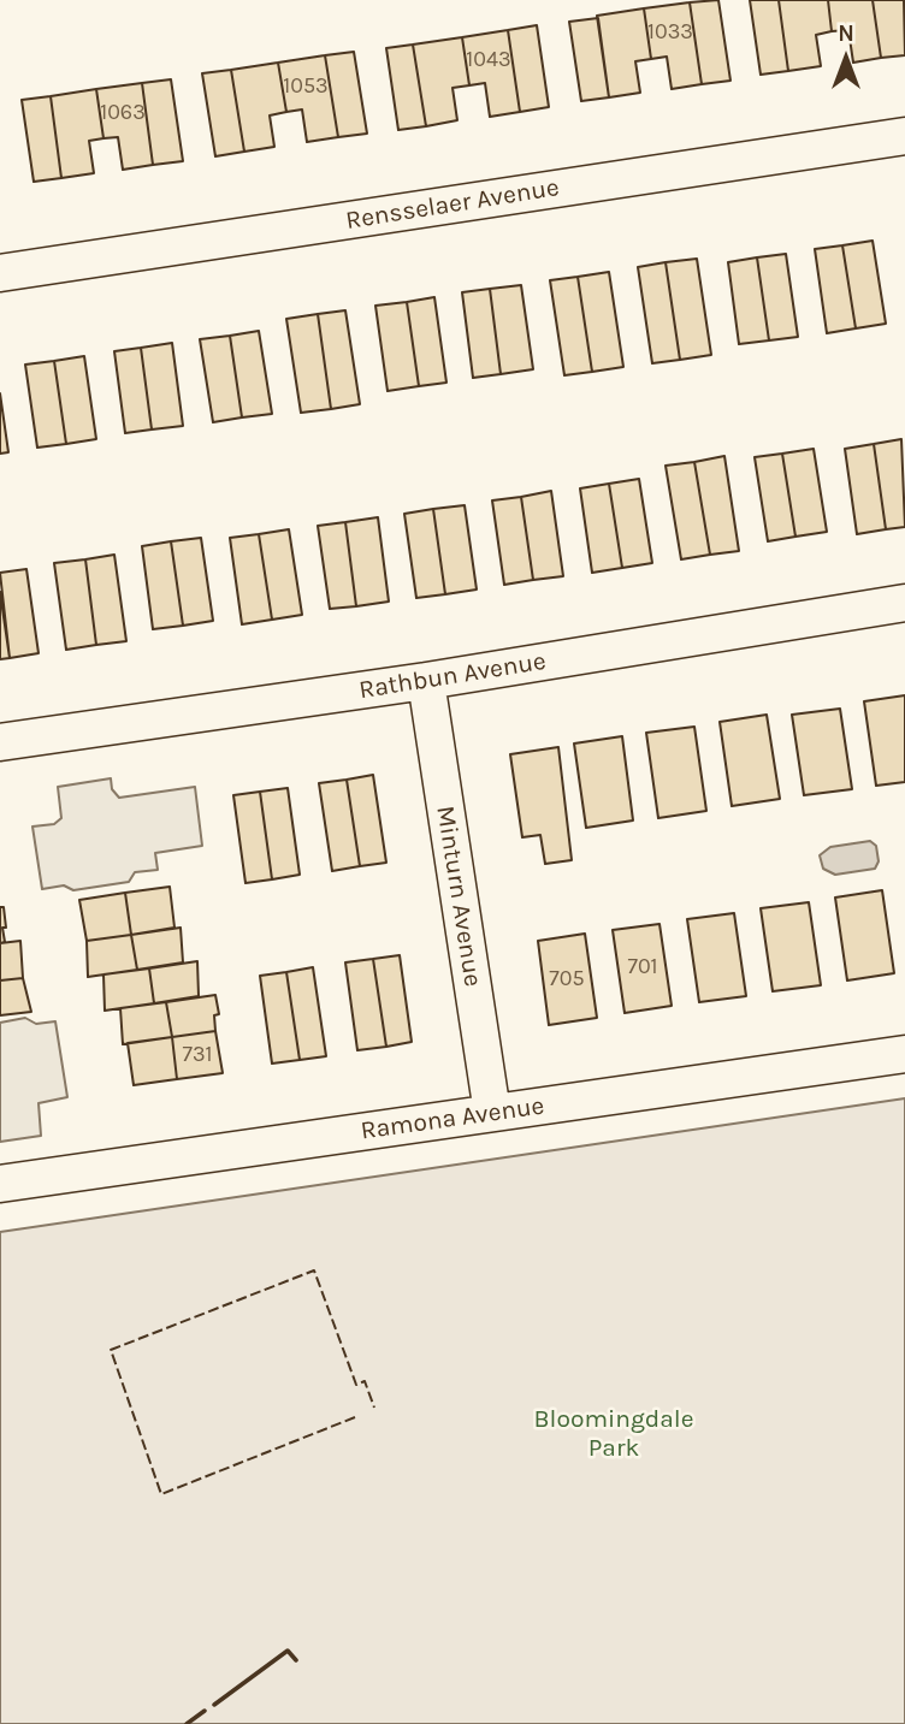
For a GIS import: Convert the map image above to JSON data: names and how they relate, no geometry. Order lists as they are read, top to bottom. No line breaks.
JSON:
{"streets":{"street":["Rensselaer Avenue","Rathbun Avenue","Minturn Avenue","Ramona Avenue"]},"crossings":[["Rathbun Avenue","Minturn Avenue"],["Minturn Avenue","Ramona Avenue"]],"parks":["Bloomingdale Park"],"house_numbers":["1033","1043","1053","1063","701","705","731"],"north":"top"}
